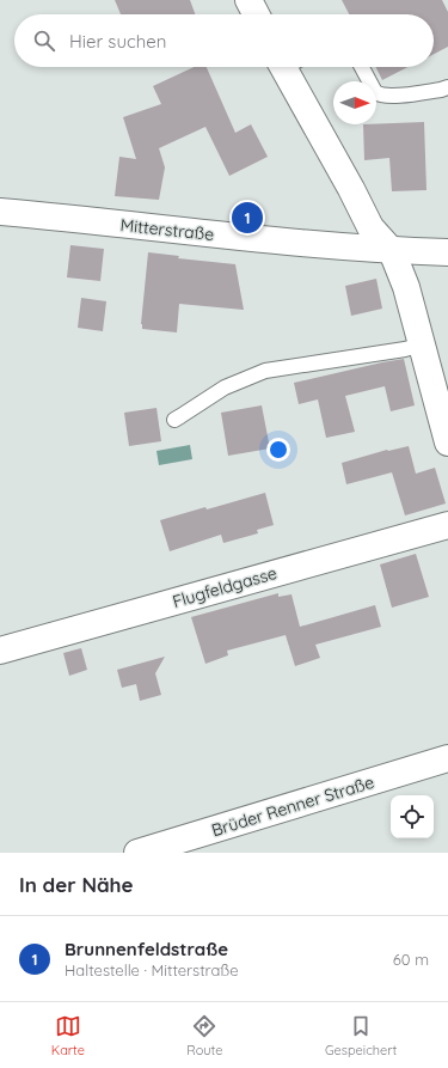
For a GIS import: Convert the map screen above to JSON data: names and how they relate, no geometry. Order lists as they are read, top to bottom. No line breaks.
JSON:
{"streets":{"street":["Mitterstraße","Flugfeldgasse","Brüder Renner Straße"]},"north":"right","page":{"search":"Hier suchen","pins":"1","heading":"In der Nähe","list":[{"mark":"1","name":"Brunnenfeldstraße","note":"Haltestelle · Mitterstraße","value":"60 m"}],"nav":["Karte","Route","Gespeichert"]}}
